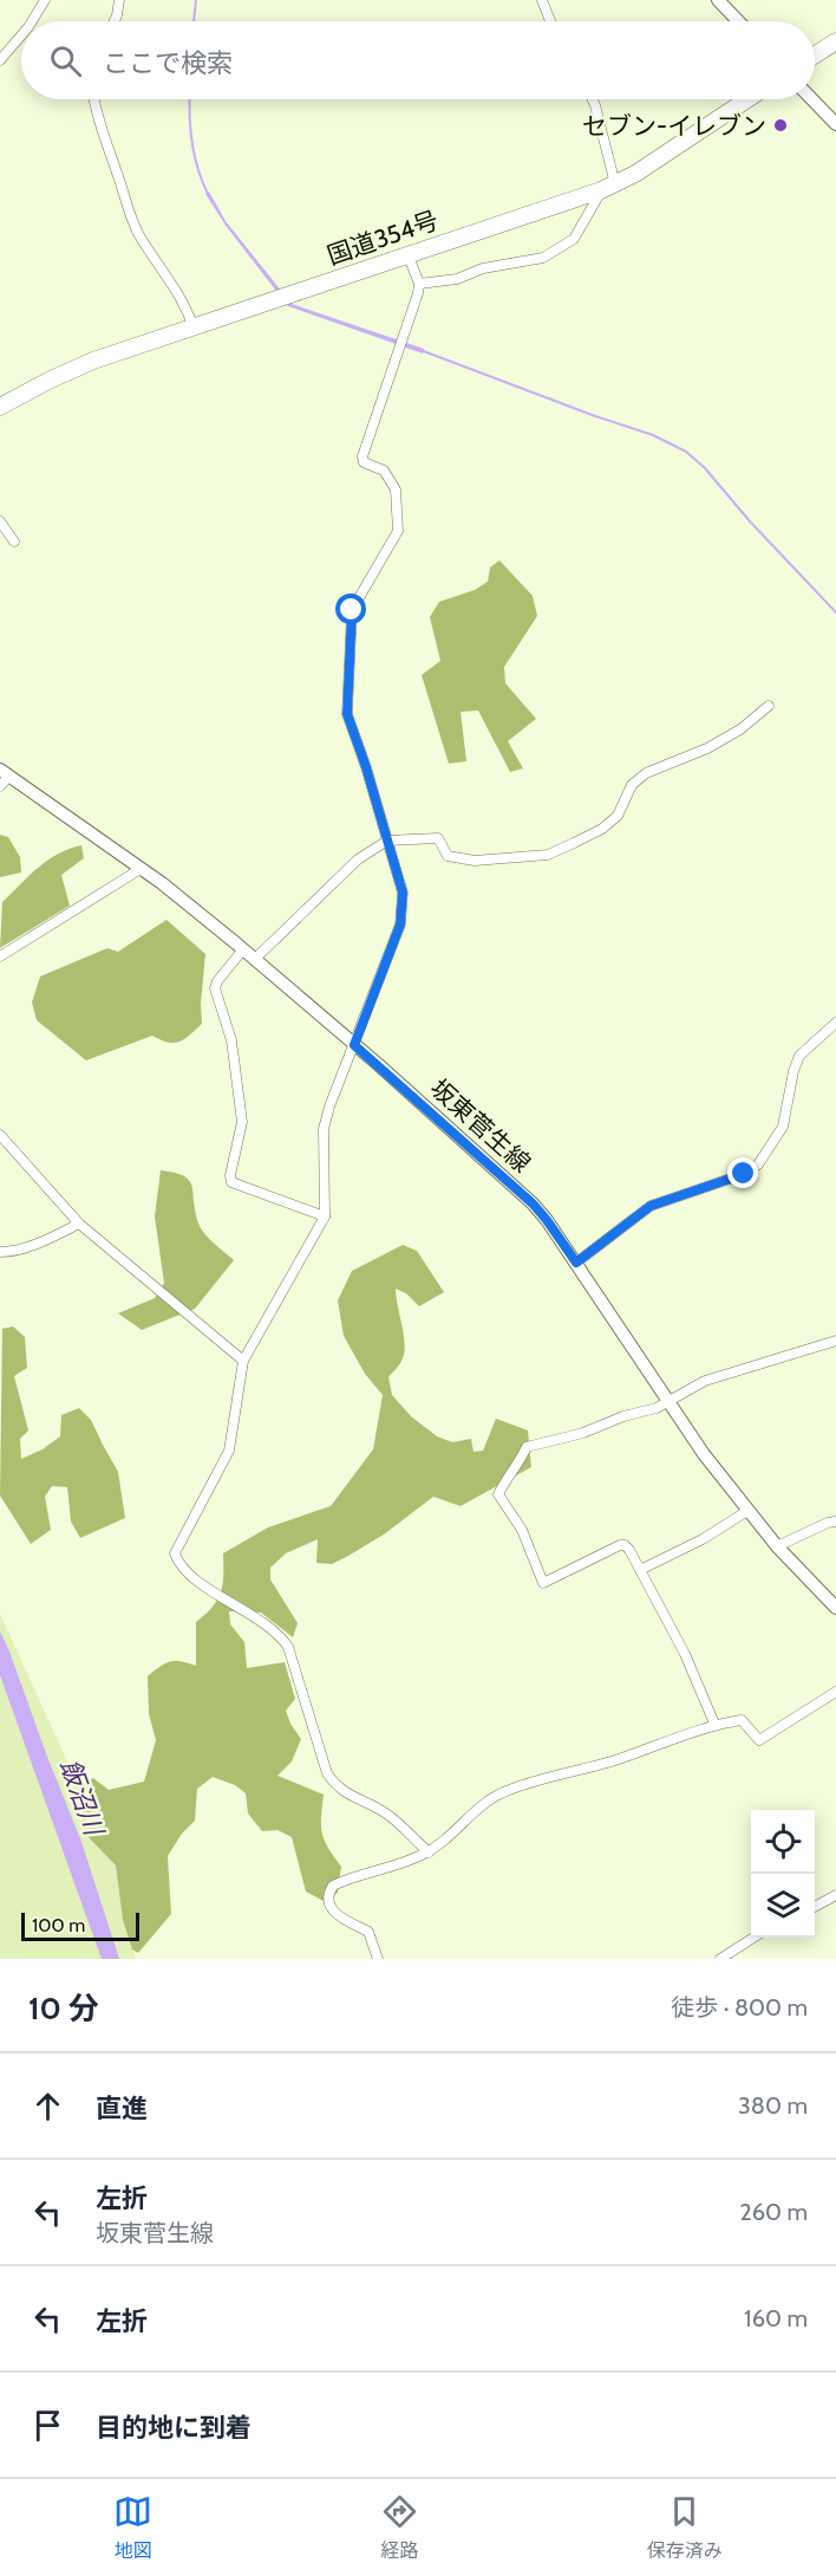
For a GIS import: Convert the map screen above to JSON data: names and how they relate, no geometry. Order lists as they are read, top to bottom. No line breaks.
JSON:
{"streets":{"highway":["国道354号"],"main road":["坂東菅生線"]},"water":["飯沼川"],"places":["セブン-イレブン"],"scale_bar":"100 m","page":{"search":"ここで検索","scale":"100 m","heading":["10 分","徒歩 · 800 m"],"list":[["直進","380 m"],["左折","坂東菅生線","260 m"],["左折","160 m"],"目的地に到着"],"nav":["地図","経路","保存済み"]}}
